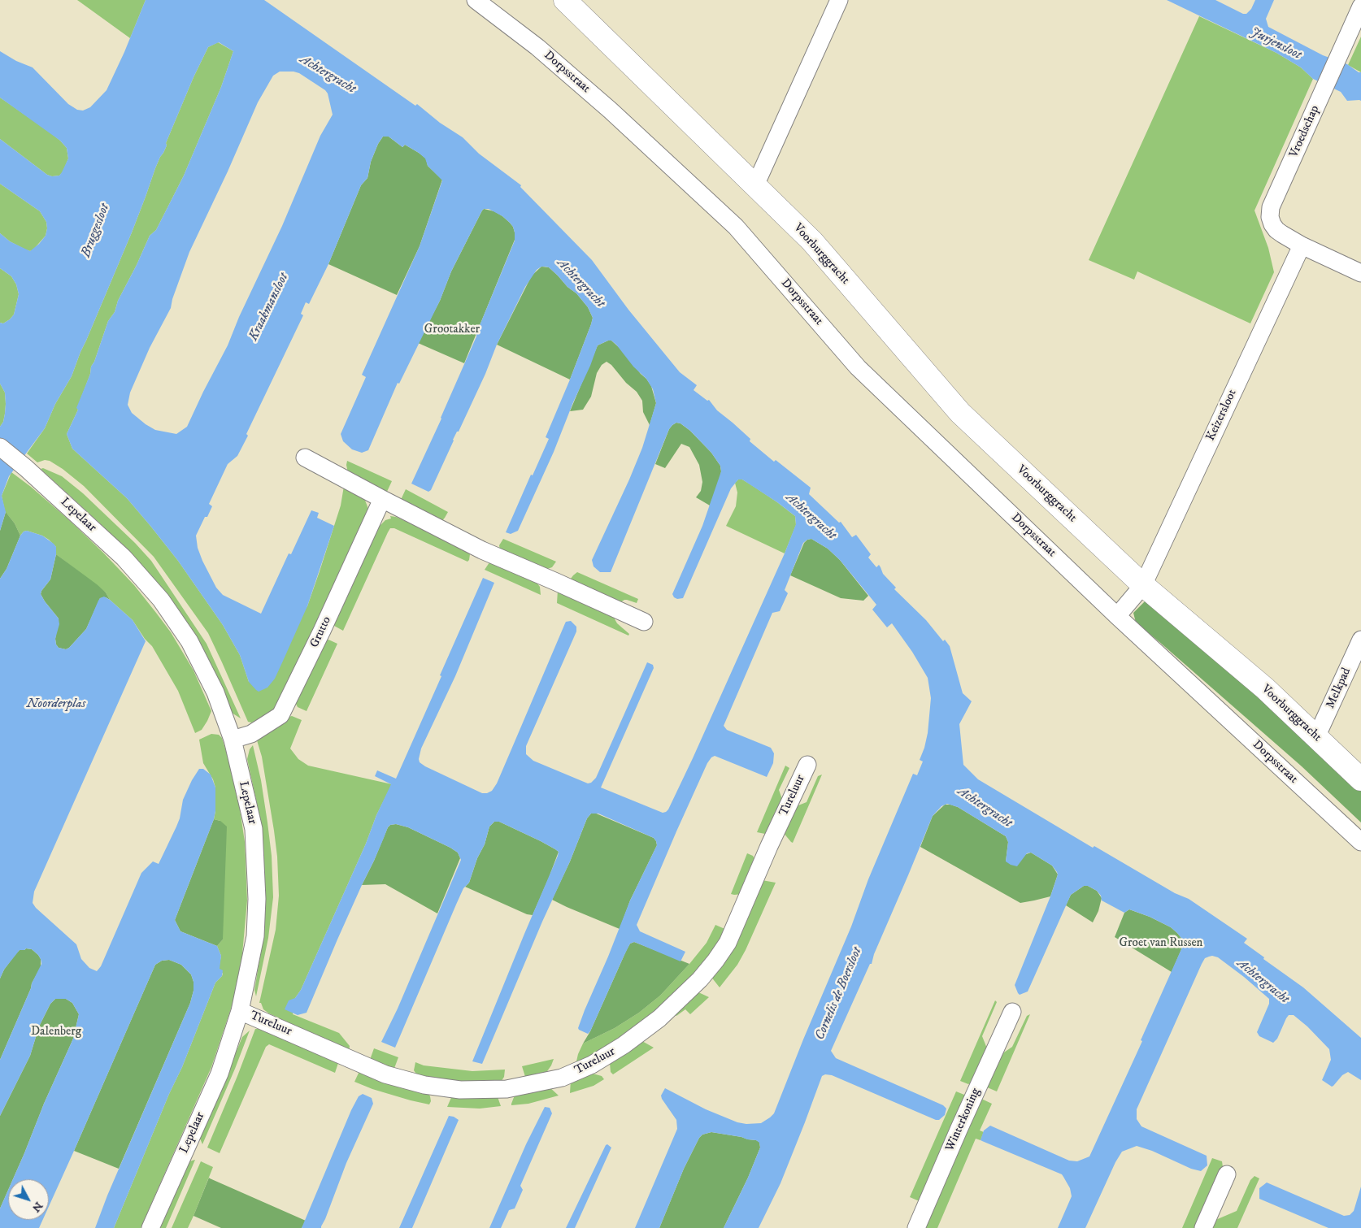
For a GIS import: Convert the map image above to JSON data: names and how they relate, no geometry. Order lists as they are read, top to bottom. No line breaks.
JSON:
{"streets":{"street":["Dorpsstraat","Vroedschap","Voorburggracht","Keizersloot","Lepelaar","Grutto","Melkpad","Tureluur","Winterkoning"]},"crossings":[["Vroedschap","Keizersloot"],["Voorburggracht","Keizersloot"],["Voorburggracht","Melkpad"],["Lepelaar","Grutto"],["Lepelaar","Tureluur"]],"water":["Jurjensloot","Achtergracht","Bruggesloot","Kraakmansloot","Noorderplas","Cornelis de Boersloot"],"parks":["Grootakker","Groet van Russen","Dalenberg"],"north":"bottom right"}
